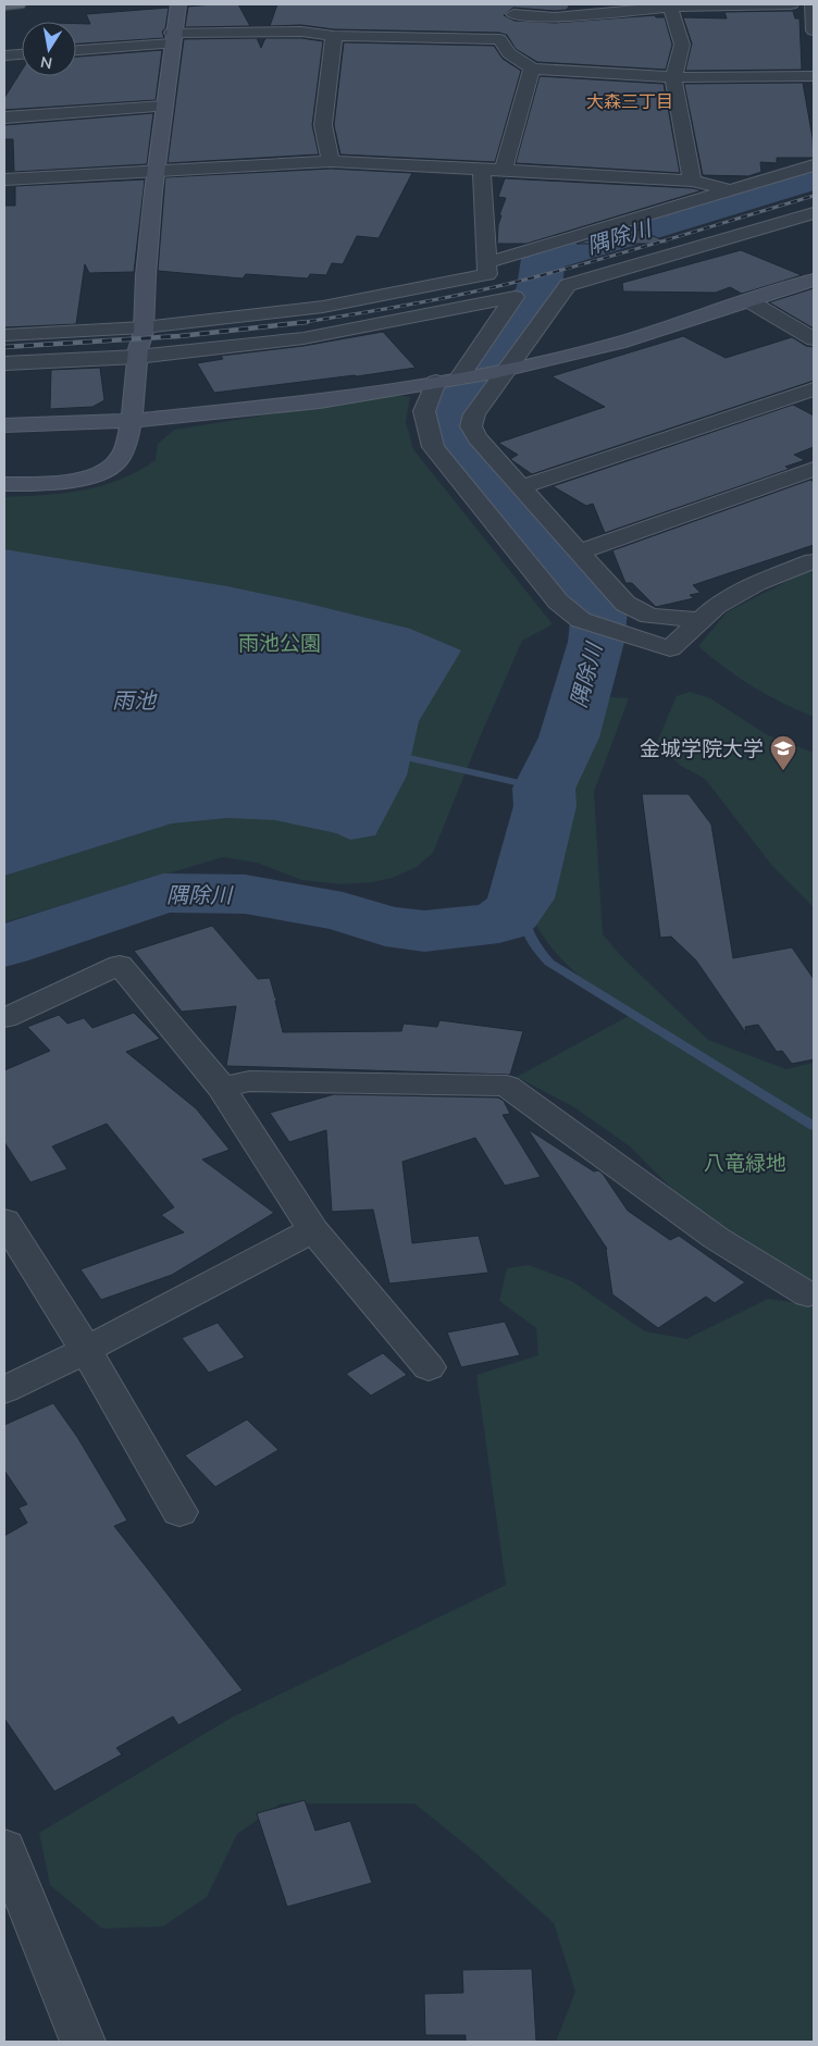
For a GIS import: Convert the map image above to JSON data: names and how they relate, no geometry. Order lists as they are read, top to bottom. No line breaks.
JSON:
{"districts":["大森三丁目"],"water":["隅除川","雨池"],"parks":["雨池公園","八竜緑地"],"places":{"school or university":["金城学院大学"]},"north":"bottom"}
